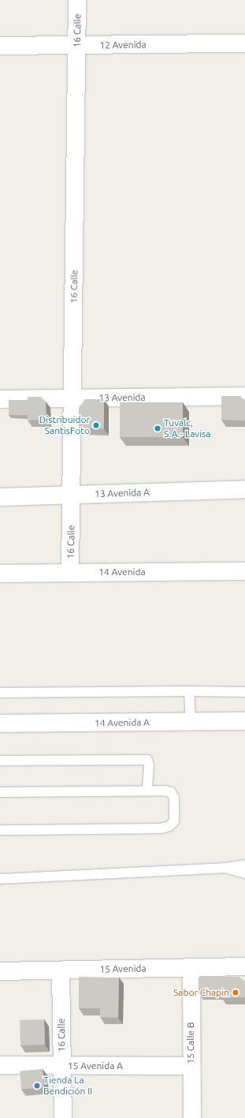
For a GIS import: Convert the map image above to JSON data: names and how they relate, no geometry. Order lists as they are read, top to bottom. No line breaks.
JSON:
{"streets":{"street":["16 Calle","12 Avenida","13 Avenida","13 Avenida A","14 Avenida","14 Avenida A","15 Avenida","15 Calle B","15 Avenida A"]},"crossings":[["16 Calle","12 Avenida"],["16 Calle","13 Avenida"],["16 Calle","13 Avenida A"],["16 Calle","14 Avenida"],["16 Calle","15 Avenida"],["16 Calle","15 Avenida A"],["15 Avenida","15 Calle B"],["15 Calle B","15 Avenida A"]],"places":["Distribuidor SantisFoto","Tuvalc, S.A.- Lavisa","Sabor Chapin","Tienda La Bendición II"]}
